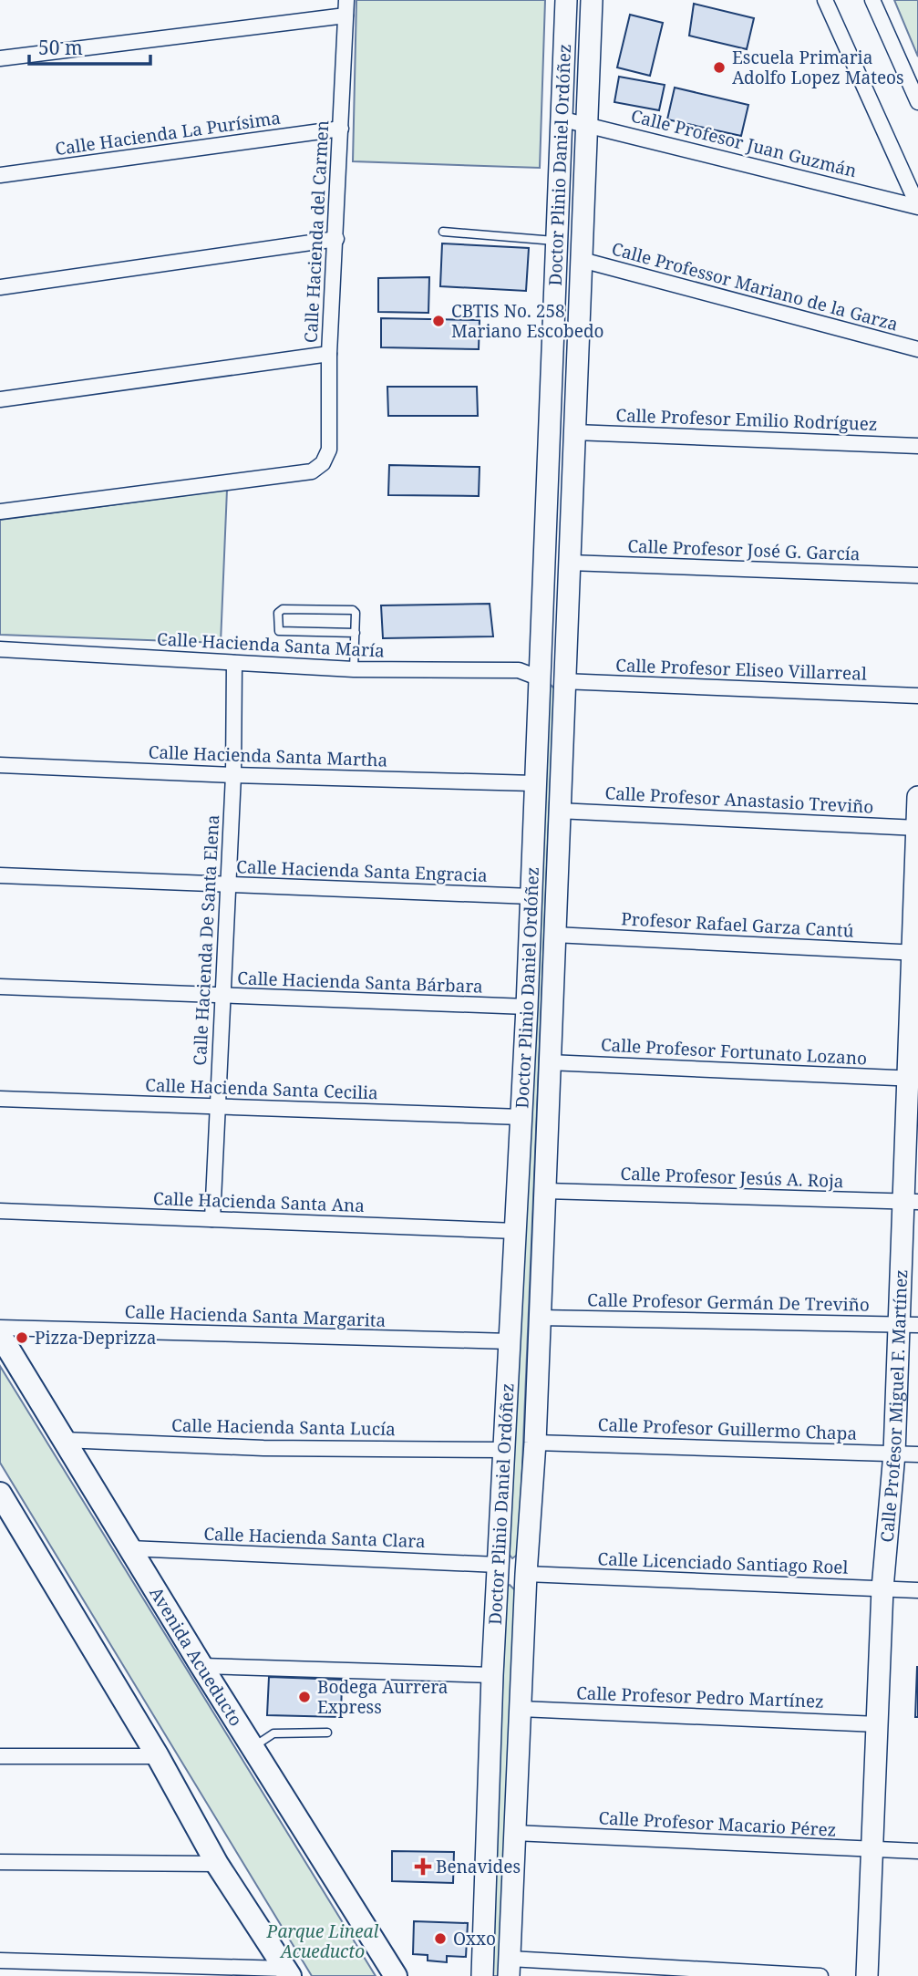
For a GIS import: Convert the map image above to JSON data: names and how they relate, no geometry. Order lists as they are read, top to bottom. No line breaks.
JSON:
{"streets":{"main road":["Avenida Acueducto"],"street":["Calle Hacienda La Purísima","Calle Profesor Juan Guzmán","Doctor Plinio Daniel Ordóñez","Calle Hacienda del Carmen","Calle Professor Mariano de la Garza","Calle Profesor Emilio Rodríguez","Calle Profesor José G. García","Calle Hacienda Santa María","Calle Profesor Eliseo Villarreal","Calle Hacienda Santa Martha","Calle Profesor Anastasio Treviño","Calle Hacienda Santa Engracia","Profesor Rafael Garza Cantú","Calle Hacienda De Santa Elena","Calle Hacienda Santa Bárbara","Calle Profesor Fortunato Lozano","Calle Hacienda Santa Cecilia","Calle Profesor Jesús A. Roja","Calle Hacienda Santa Ana","Calle Profesor Germán De Treviño","Calle Hacienda Santa Margarita","Calle Profesor Miguel F. Martínez","Calle Hacienda Santa Lucía","Calle Profesor Guillermo Chapa","Calle Hacienda Santa Clara","Calle Licenciado Santiago Roel","Calle Profesor Pedro Martínez","Calle Profesor Macario Pérez"]},"crossings":[["Calle Hacienda La Purísima","Calle Hacienda del Carmen"],["Calle Profesor Juan Guzmán","Doctor Plinio Daniel Ordóñez"],["Doctor Plinio Daniel Ordóñez","Calle Professor Mariano de la Garza"],["Doctor Plinio Daniel Ordóñez","Calle Profesor Emilio Rodríguez"],["Doctor Plinio Daniel Ordóñez","Calle Profesor José G. García"],["Doctor Plinio Daniel Ordóñez","Calle Hacienda Santa María"],["Doctor Plinio Daniel Ordóñez","Calle Profesor Eliseo Villarreal"],["Doctor Plinio Daniel Ordóñez","Calle Hacienda Santa Martha"],["Doctor Plinio Daniel Ordóñez","Calle Profesor Anastasio Treviño"],["Doctor Plinio Daniel Ordóñez","Calle Hacienda Santa Engracia"],["Doctor Plinio Daniel Ordóñez","Profesor Rafael Garza Cantú"],["Doctor Plinio Daniel Ordóñez","Calle Hacienda Santa Bárbara"],["Doctor Plinio Daniel Ordóñez","Calle Profesor Fortunato Lozano"],["Doctor Plinio Daniel Ordóñez","Calle Hacienda Santa Cecilia"],["Doctor Plinio Daniel Ordóñez","Calle Profesor Jesús A. Roja"],["Doctor Plinio Daniel Ordóñez","Calle Hacienda Santa Ana"],["Doctor Plinio Daniel Ordóñez","Calle Profesor Germán De Treviño"],["Doctor Plinio Daniel Ordóñez","Calle Hacienda Santa Margarita"],["Doctor Plinio Daniel Ordóñez","Calle Hacienda Santa Lucía"],["Doctor Plinio Daniel Ordóñez","Calle Profesor Guillermo Chapa"],["Doctor Plinio Daniel Ordóñez","Calle Hacienda Santa Clara"],["Doctor Plinio Daniel Ordóñez","Calle Licenciado Santiago Roel"],["Doctor Plinio Daniel Ordóñez","Calle Profesor Pedro Martínez"],["Doctor Plinio Daniel Ordóñez","Calle Profesor Macario Pérez"],["Calle Hacienda Santa María","Calle Hacienda De Santa Elena"],["Calle Hacienda Santa Martha","Calle Hacienda De Santa Elena"],["Calle Profesor Anastasio Treviño","Calle Profesor Miguel F. Martínez"],["Calle Hacienda Santa Engracia","Calle Hacienda De Santa Elena"],["Profesor Rafael Garza Cantú","Calle Profesor Miguel F. Martínez"],["Calle Hacienda De Santa Elena","Calle Hacienda Santa Bárbara"],["Calle Hacienda De Santa Elena","Calle Hacienda Santa Cecilia"],["Calle Hacienda De Santa Elena","Calle Hacienda Santa Ana"],["Calle Profesor Fortunato Lozano","Calle Profesor Miguel F. Martínez"],["Calle Profesor Jesús A. Roja","Calle Profesor Miguel F. Martínez"],["Calle Profesor Germán De Treviño","Calle Profesor Miguel F. Martínez"],["Calle Profesor Miguel F. Martínez","Calle Profesor Guillermo Chapa"],["Calle Profesor Miguel F. Martínez","Calle Licenciado Santiago Roel"],["Calle Profesor Miguel F. Martínez","Calle Profesor Pedro Martínez"],["Calle Profesor Miguel F. Martínez","Calle Profesor Macario Pérez"],["Calle Hacienda Santa Lucía","Avenida Acueducto"],["Calle Hacienda Santa Clara","Avenida Acueducto"]],"parks":["Parque Lineal Acueducto"],"places":{"other":["Escuela Primaria Adolfo Lopez Mateos","CBTIS No. 258 Mariano Escobedo","Pizza Deprizza","Bodega Aurrera Express","Oxxo"],"health":["Benavides"]},"scale_bar":"50 m"}
